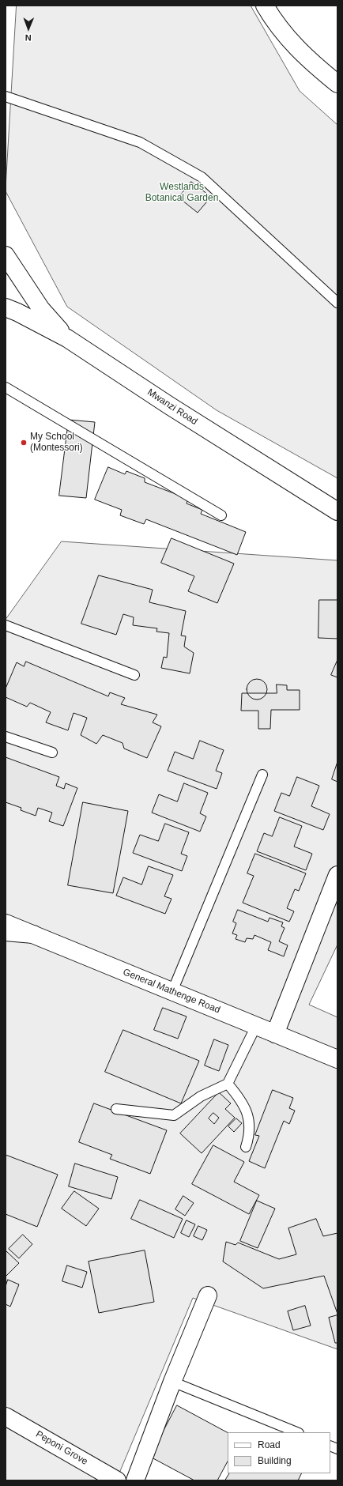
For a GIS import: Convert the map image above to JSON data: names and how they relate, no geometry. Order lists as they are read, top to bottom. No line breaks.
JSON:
{"streets":{"street":["Mwanzi Road","General Mathenge Road","Peponi Grove"]},"parks":["Westlands Botanical Garden"],"places":["My School (Montessori)"],"legend":["Road","Building"],"north":"bottom"}
